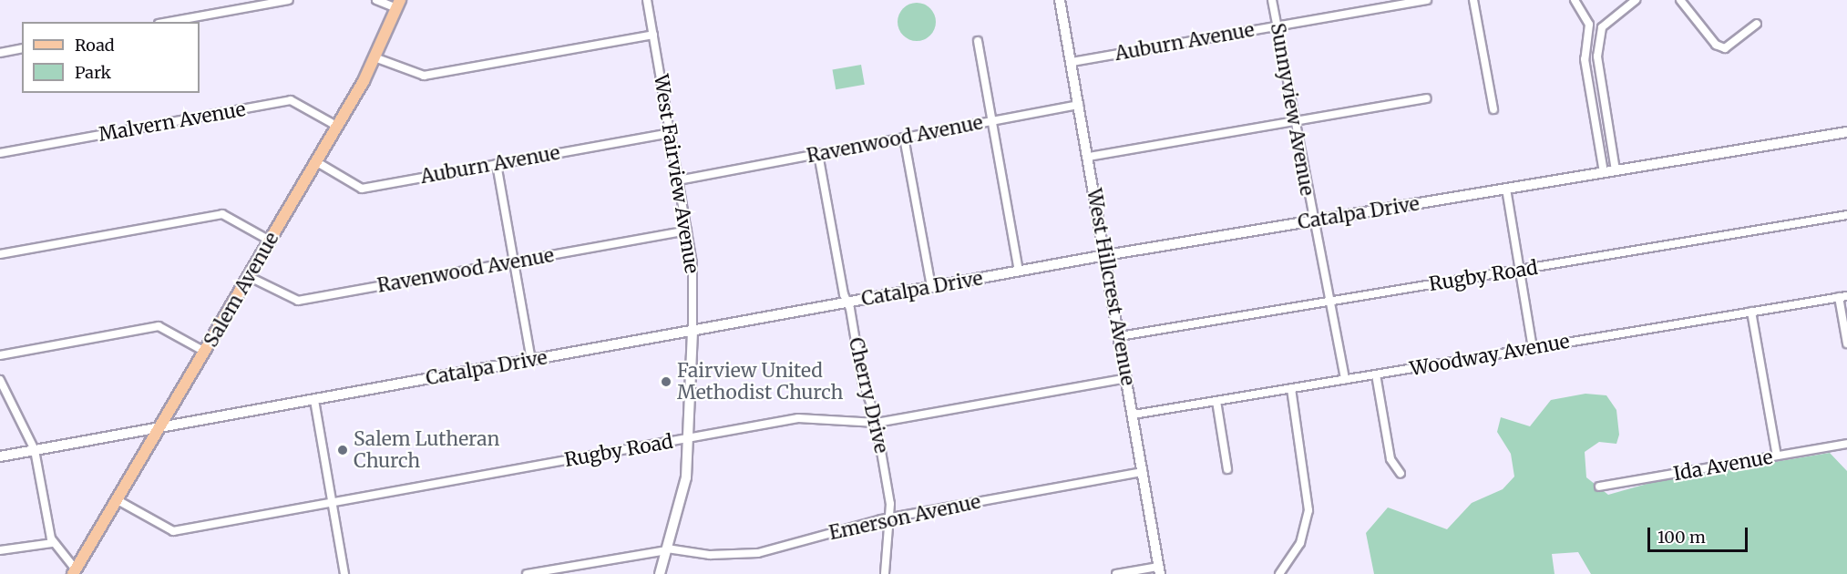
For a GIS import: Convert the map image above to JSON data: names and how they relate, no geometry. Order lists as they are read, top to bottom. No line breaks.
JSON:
{"streets":{"main road":["Salem Avenue"],"street":["Auburn Avenue","Sunnyview Avenue","Malvern Avenue","Ravenwood Avenue","West Fairview Avenue","Catalpa Drive","Rugby Road","West Hillcrest Avenue","Woodway Avenue","Cherry Drive","Ida Avenue","Emerson Avenue"]},"crossings":[["Auburn Avenue","Sunnyview Avenue"],["Auburn Avenue","West Fairview Avenue"],["Auburn Avenue","West Hillcrest Avenue"],["Auburn Avenue","Salem Avenue"],["Sunnyview Avenue","Catalpa Drive"],["Sunnyview Avenue","Rugby Road"],["Sunnyview Avenue","Woodway Avenue"],["Malvern Avenue","Salem Avenue"],["Ravenwood Avenue","West Fairview Avenue"],["Ravenwood Avenue","West Hillcrest Avenue"],["Ravenwood Avenue","Salem Avenue"],["Ravenwood Avenue","Cherry Drive"],["West Fairview Avenue","Catalpa Drive"],["West Fairview Avenue","Rugby Road"],["West Fairview Avenue","Emerson Avenue"],["Catalpa Drive","West Hillcrest Avenue"],["Catalpa Drive","Salem Avenue"],["Catalpa Drive","Cherry Drive"],["Rugby Road","West Hillcrest Avenue"],["Rugby Road","Salem Avenue"],["Rugby Road","Cherry Drive"],["West Hillcrest Avenue","Woodway Avenue"],["West Hillcrest Avenue","Emerson Avenue"],["Cherry Drive","Emerson Avenue"]],"places":["Fairview United Methodist Church","Salem Lutheran Church"],"legend":["Road","Park"],"scale_bar":"100 m"}
